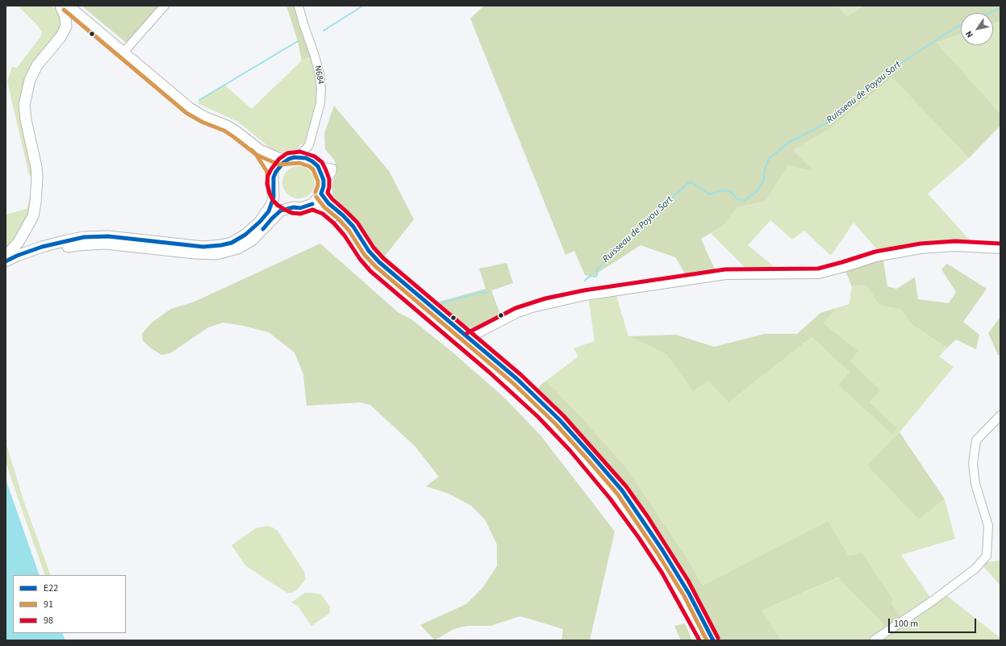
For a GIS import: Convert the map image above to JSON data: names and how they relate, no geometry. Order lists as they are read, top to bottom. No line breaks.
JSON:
{"streets":{"street":["N684"]},"water":["Ruisseau de Poyou Sart"],"lines":["transit line 91","transit line 98","transit line E22"],"legend":["E22","91","98"],"scale_bar":"100 m","north":"bottom left"}
